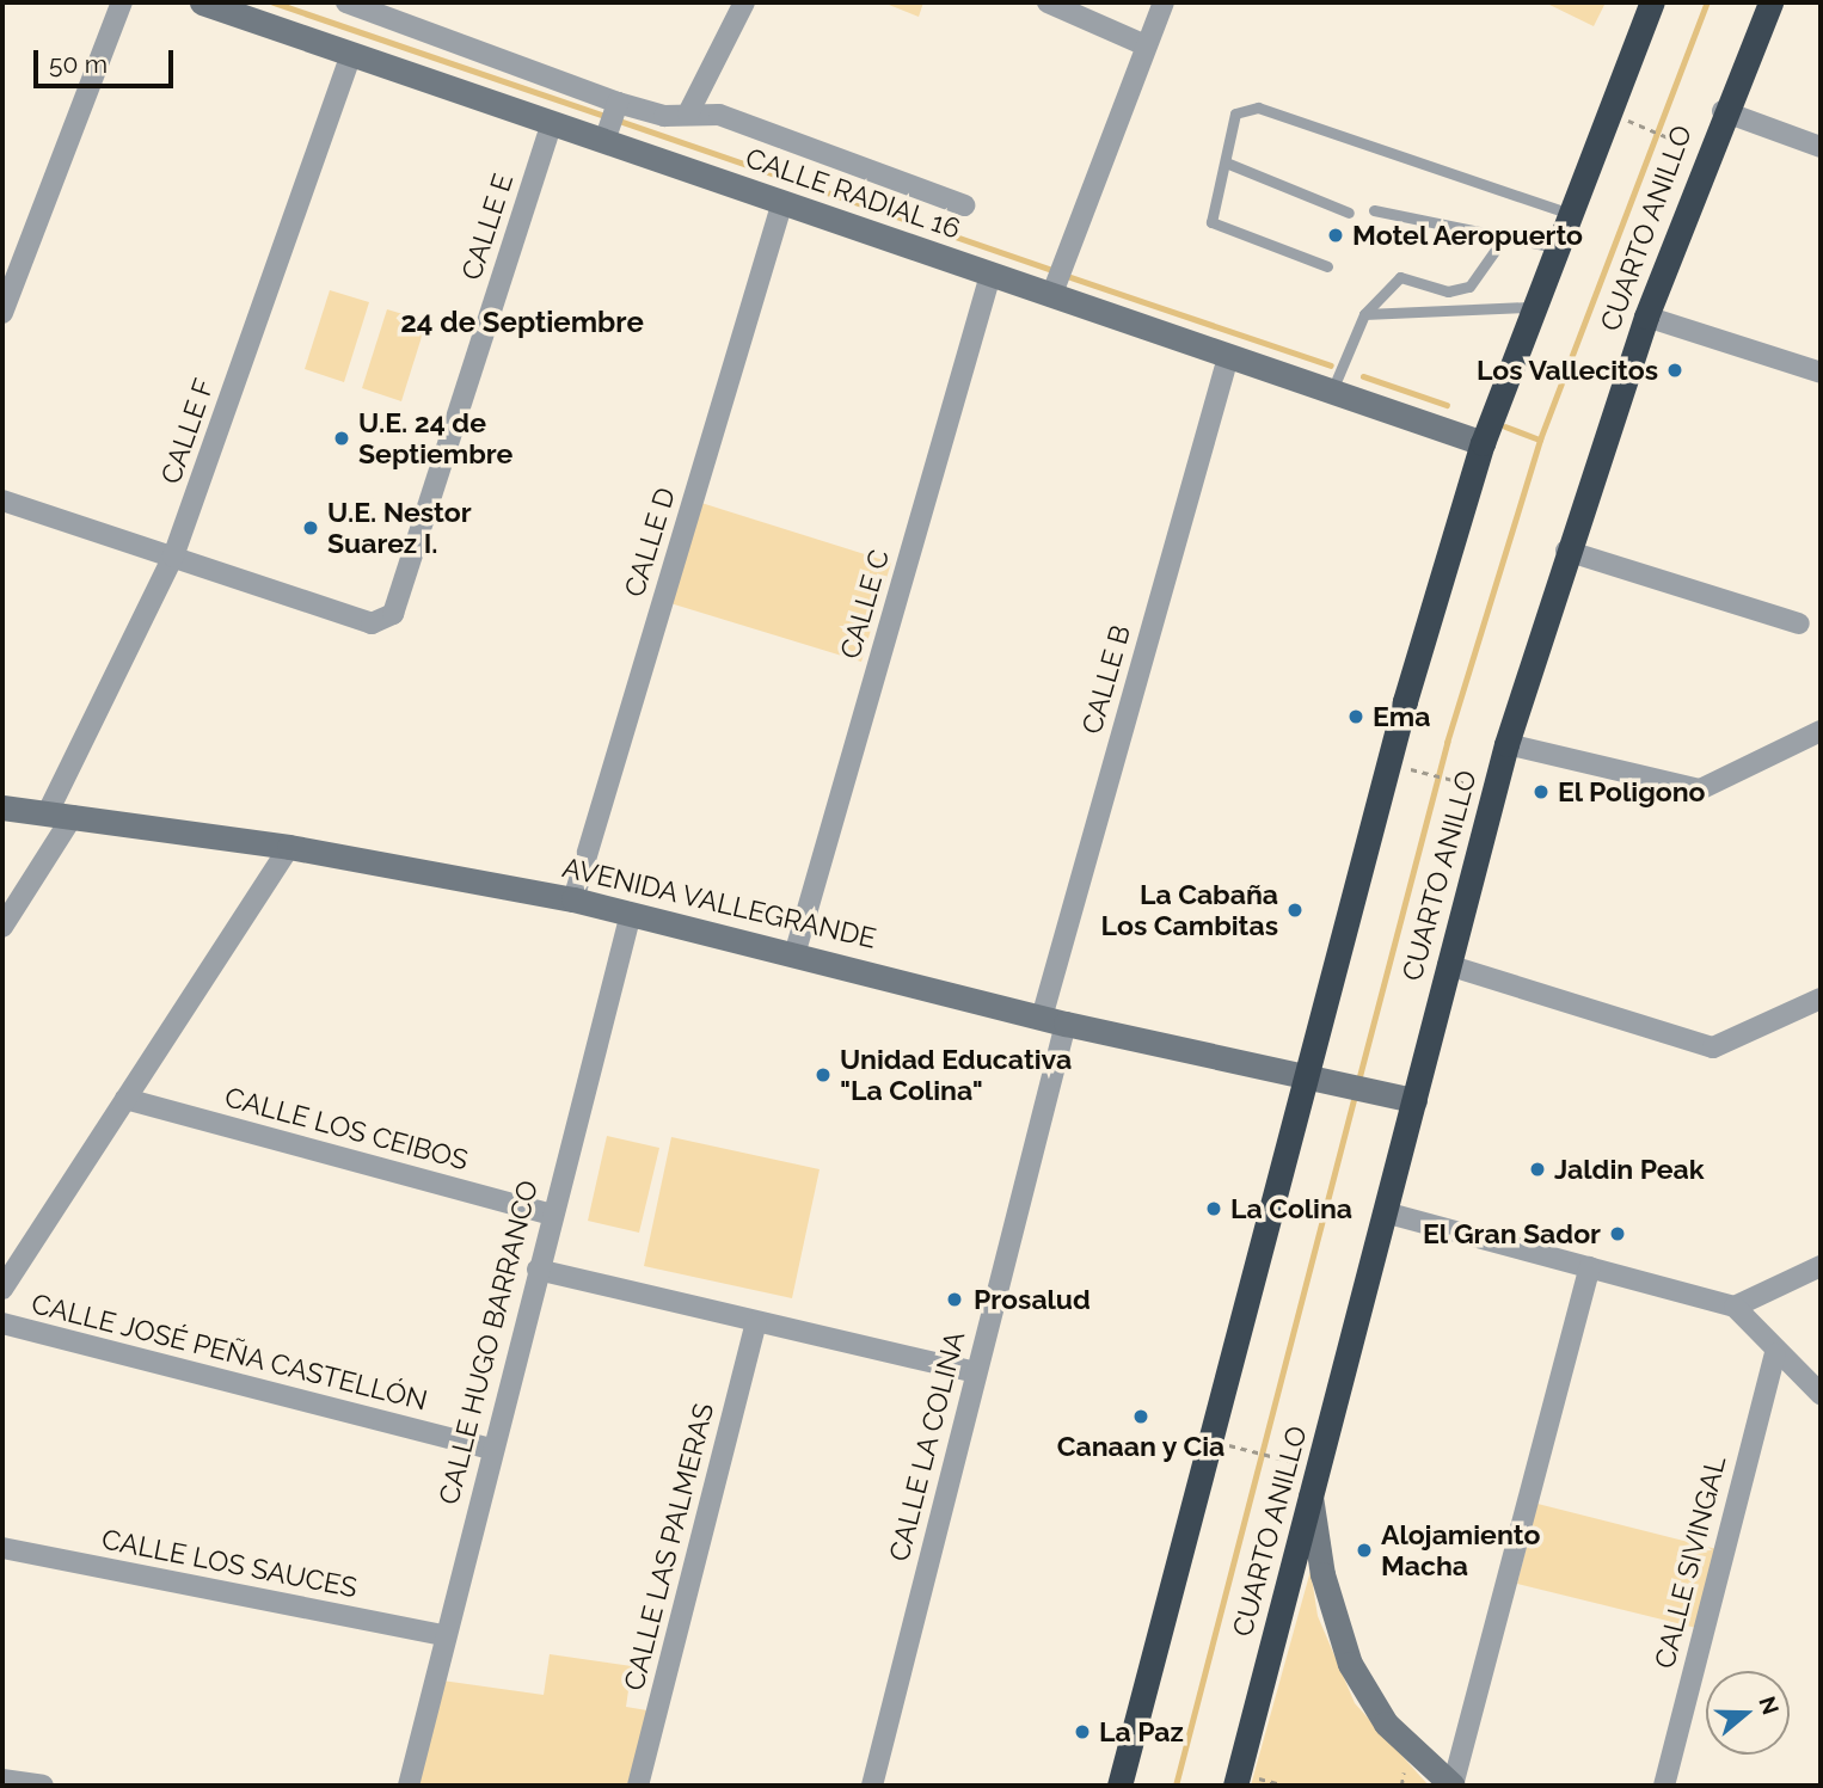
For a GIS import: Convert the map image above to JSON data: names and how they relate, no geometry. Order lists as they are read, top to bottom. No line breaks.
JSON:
{"streets":{"highway":["CUARTO ANILLO"],"street":["CALLE RADIAL 16","CALLE E","CALLE F","CALLE D","CALLE C","CALLE B","AVENIDA VALLEGRANDE","CALLE LOS CEIBOS","CALLE HUGO BARRANCO","CALLE JOSÉ PEÑA CASTELLÓN","CALLE LA COLINA","CALLE LAS PALMERAS","CALLE SIVINGAL","CALLE LOS SAUCES"]},"crossings":[["CALLE RADIAL 16","CALLE E"],["CALLE RADIAL 16","CALLE F"],["CALLE RADIAL 16","CALLE D"],["CALLE RADIAL 16","CALLE C"],["CALLE RADIAL 16","CALLE B"],["CALLE E","CALLE F"],["CUARTO ANILLO","AVENIDA VALLEGRANDE"],["CALLE F","AVENIDA VALLEGRANDE"],["CALLE D","AVENIDA VALLEGRANDE"],["CALLE C","AVENIDA VALLEGRANDE"],["CALLE B","AVENIDA VALLEGRANDE"],["CALLE B","CALLE LA COLINA"],["AVENIDA VALLEGRANDE","CALLE HUGO BARRANCO"],["AVENIDA VALLEGRANDE","CALLE LA COLINA"],["CALLE LOS CEIBOS","CALLE HUGO BARRANCO"],["CALLE HUGO BARRANCO","CALLE JOSÉ PEÑA CASTELLÓN"],["CALLE HUGO BARRANCO","CALLE LOS SAUCES"]],"districts":["24 de Septiembre"],"places":["Motel Aeropuerto","Los Vallecitos","U.E. 24 de Septiembre","U.E. Nestor Suarez I.","Ema","El Poligono","La Cabaña Los Cambitas","Unidad Educativa \"La Colina\"","Jaldin Peak","La Colina","El Gran Sador","Prosalud","Canaan y Cia","Alojamiento Macha","La Paz"],"scale_bar":"50 m","north":"right"}
